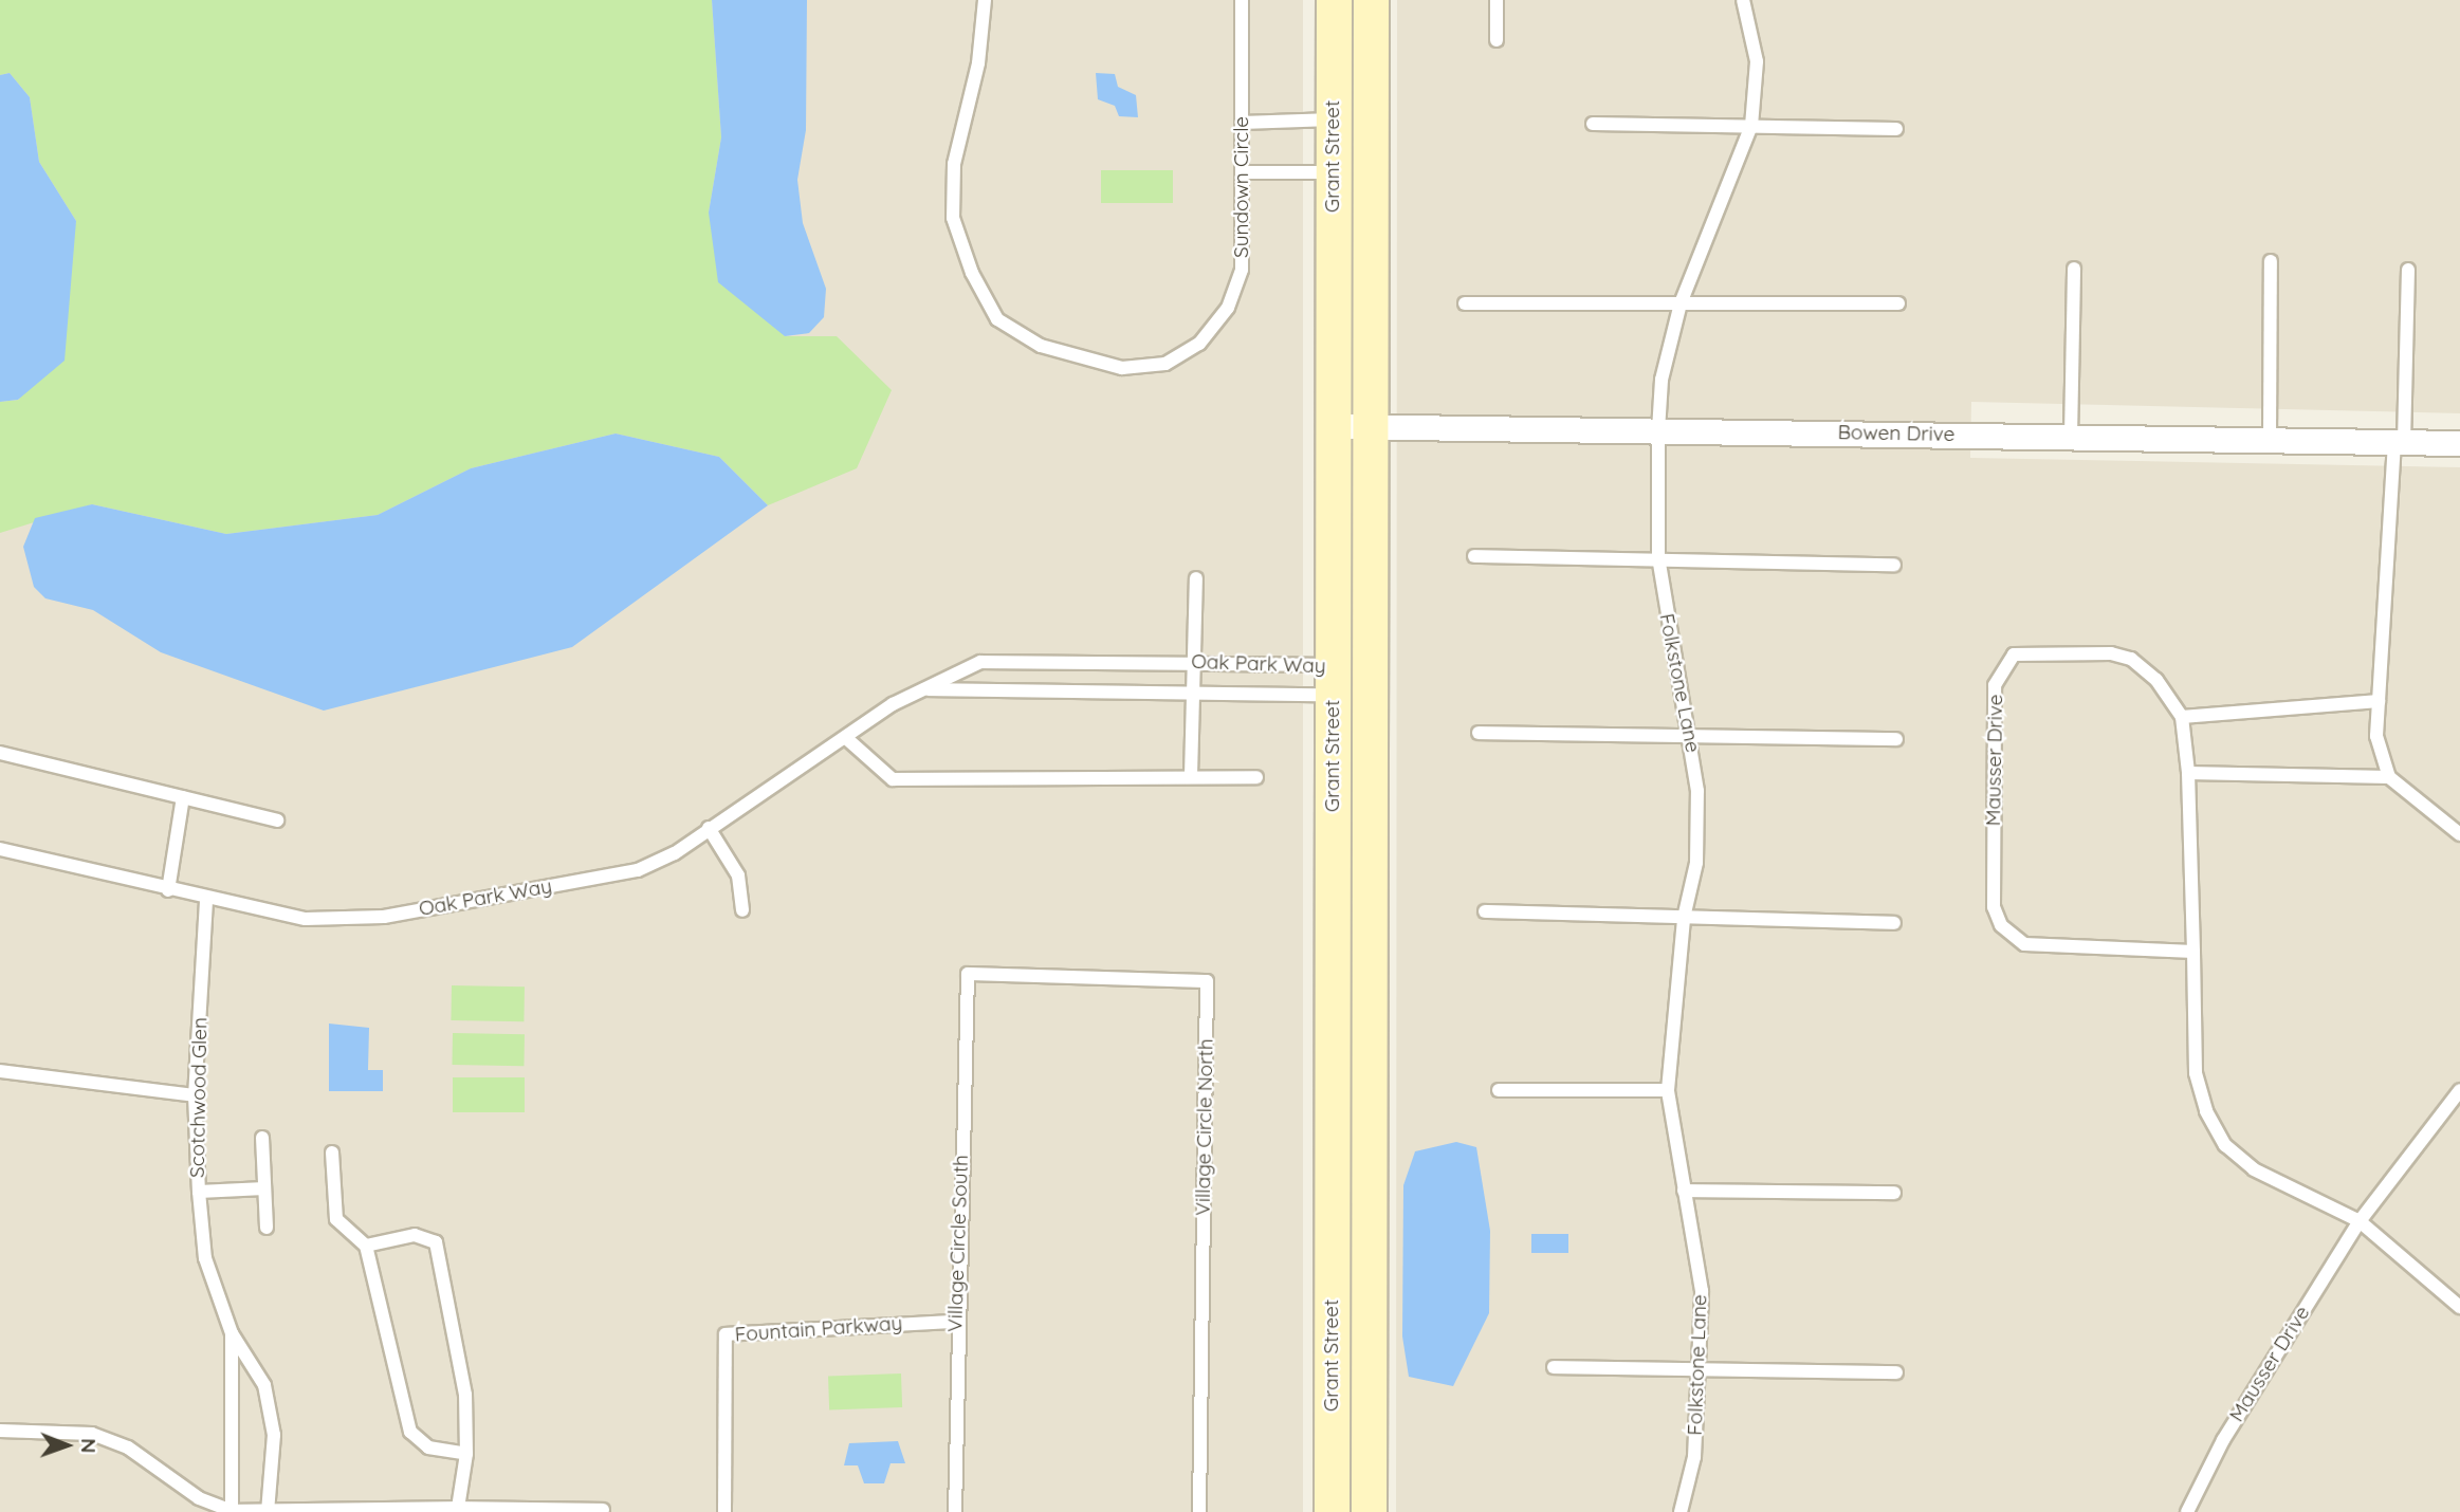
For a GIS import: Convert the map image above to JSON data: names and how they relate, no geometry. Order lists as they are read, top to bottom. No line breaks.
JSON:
{"streets":{"street":["Grant Street","Bowen Drive","Oak Park Way"],"lane":["Sundown Circle","Folkstone Lane","Mausser Drive","Scotchwood Glen","Village Circle North","Village Circle South","Fountain Parkway"]},"crossings":[["Grant Street","Bowen Drive"],["Grant Street","Oak Park Way"],["Bowen Drive","Folkstone Lane"],["Oak Park Way","Scotchwood Glen"],["Village Circle North","Village Circle South"],["Village Circle South","Fountain Parkway"]],"north":"right"}
